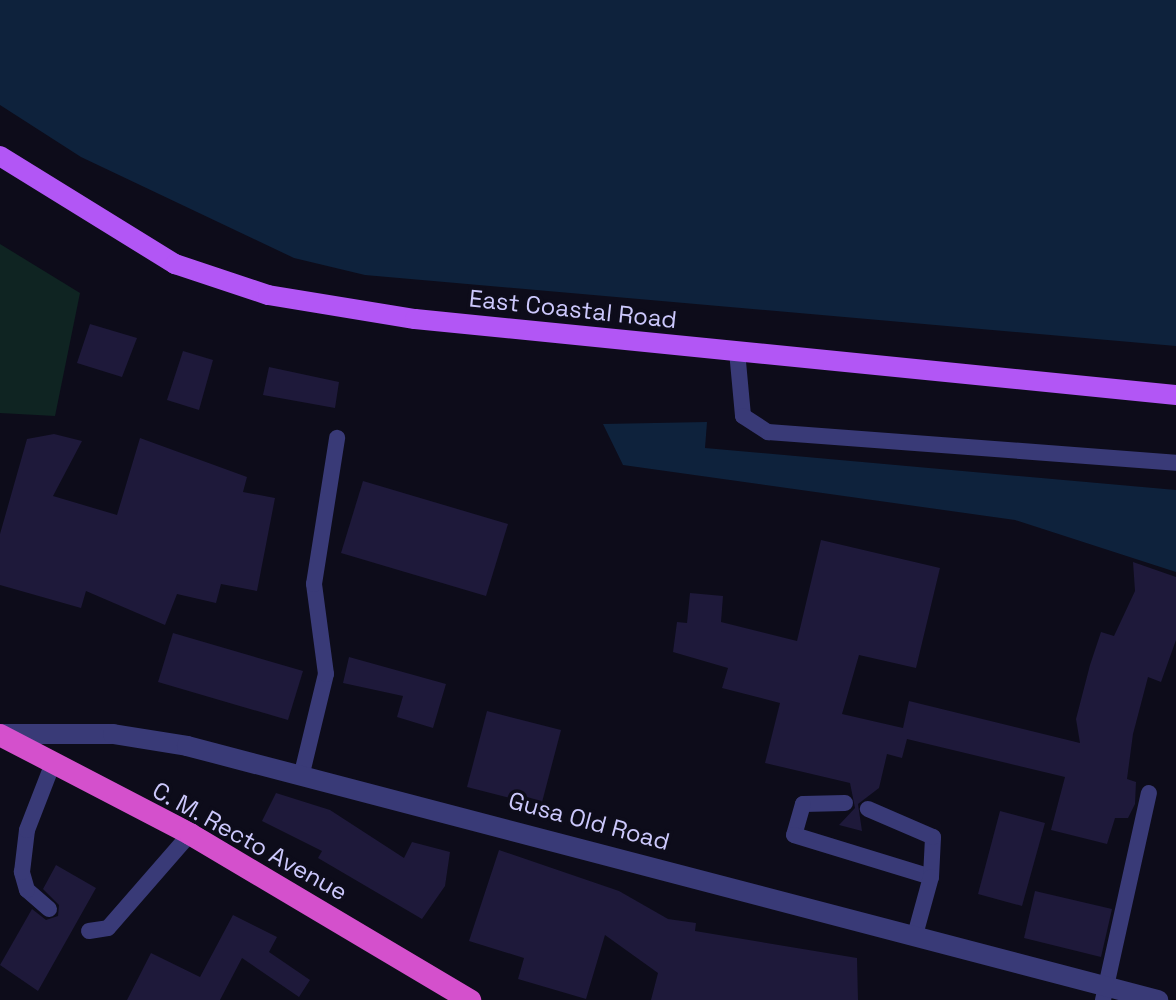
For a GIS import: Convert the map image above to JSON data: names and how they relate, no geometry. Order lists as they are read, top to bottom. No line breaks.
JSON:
{"streets":{"highway":["C. M. Recto Avenue"],"main road":["East Coastal Road"],"street":["Gusa Old Road"]},"crossings":[["Gusa Old Road","C. M. Recto Avenue"]]}
